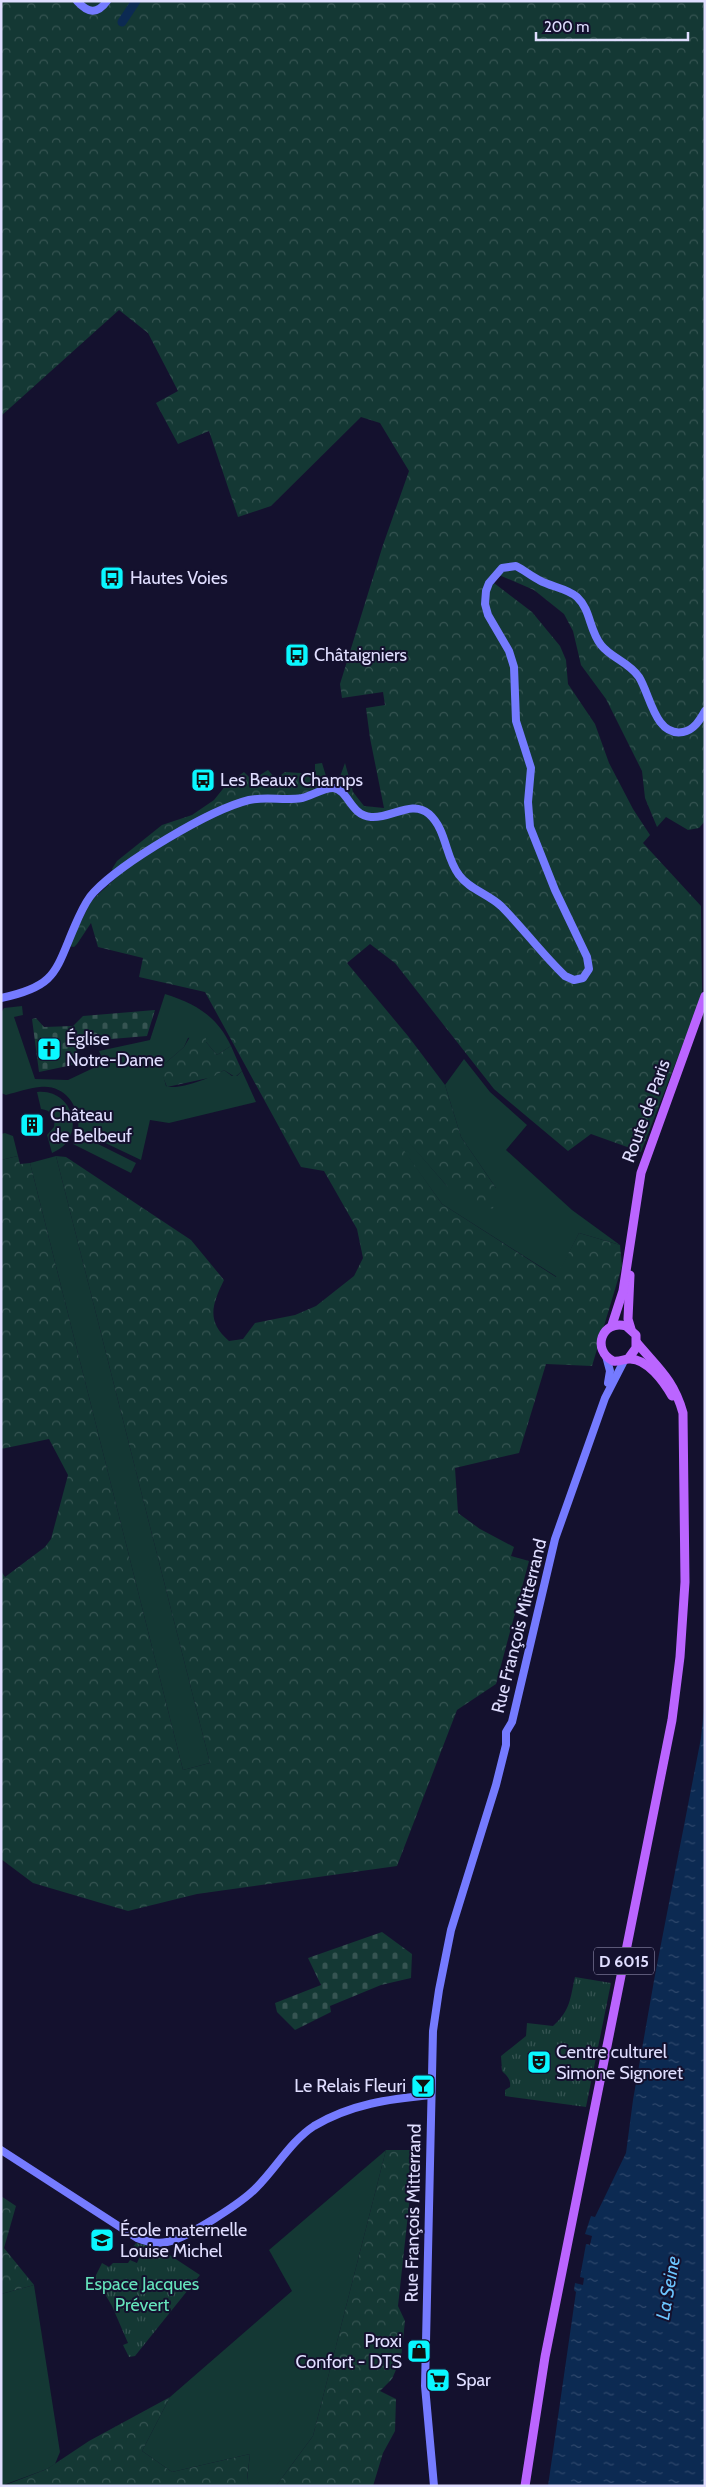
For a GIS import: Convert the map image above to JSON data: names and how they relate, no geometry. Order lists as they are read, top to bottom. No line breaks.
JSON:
{"streets":{"main road":["Route de Paris","D 6015"],"street":["Rue François Mitterrand"]},"water":["La Seine"],"parks":["Espace Jacques Prévert"],"places":{"bus stop":["Hautes Voies","Châtaigniers","Les Beaux Champs"],"church":["Église Notre-Dame"],"building":["Château de Belbeuf"],"theatre":["Centre culturel Simone Signoret"],"bar":["Le Relais Fleuri"],"school or university":["École maternelle Louise Michel"],"shop":["Proxi Confort - DTS"],"supermarket":["Spar"]},"scale_bar":"200 m"}
